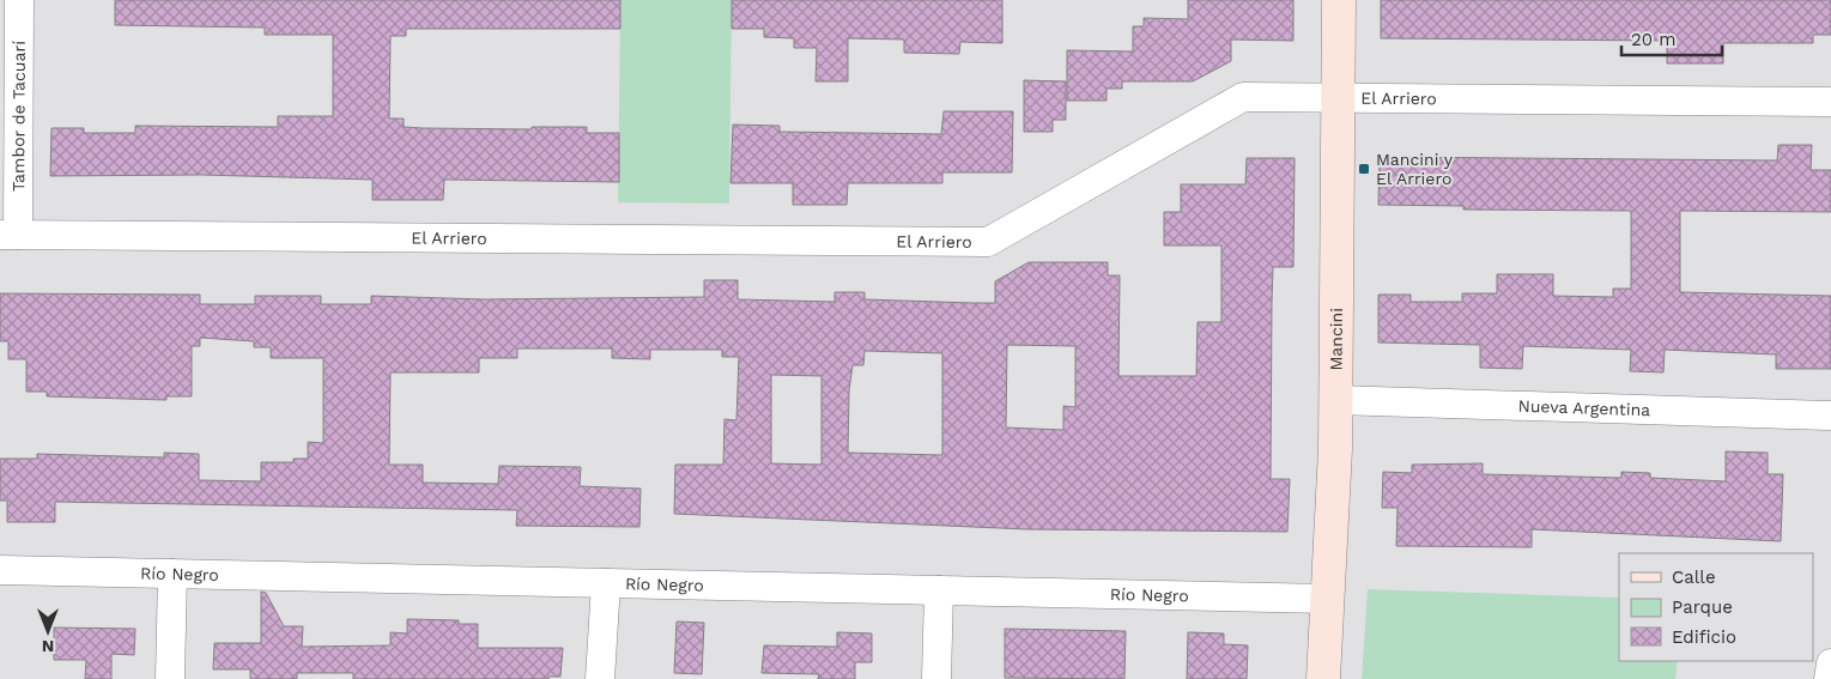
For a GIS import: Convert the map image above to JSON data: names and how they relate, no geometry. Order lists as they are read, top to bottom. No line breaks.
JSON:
{"streets":{"street":["El Arriero","Tambor de Tacuarí","Mancini","Nueva Argentina","Río Negro"]},"crossings":[["El Arriero","Tambor de Tacuarí"],["El Arriero","Mancini"],["Mancini","Nueva Argentina"],["Mancini","Río Negro"]],"places":{"transit":["Mancini y El Arriero"]},"legend":["Calle","Parque","Edificio"],"scale_bar":"20 m","north":"bottom"}
